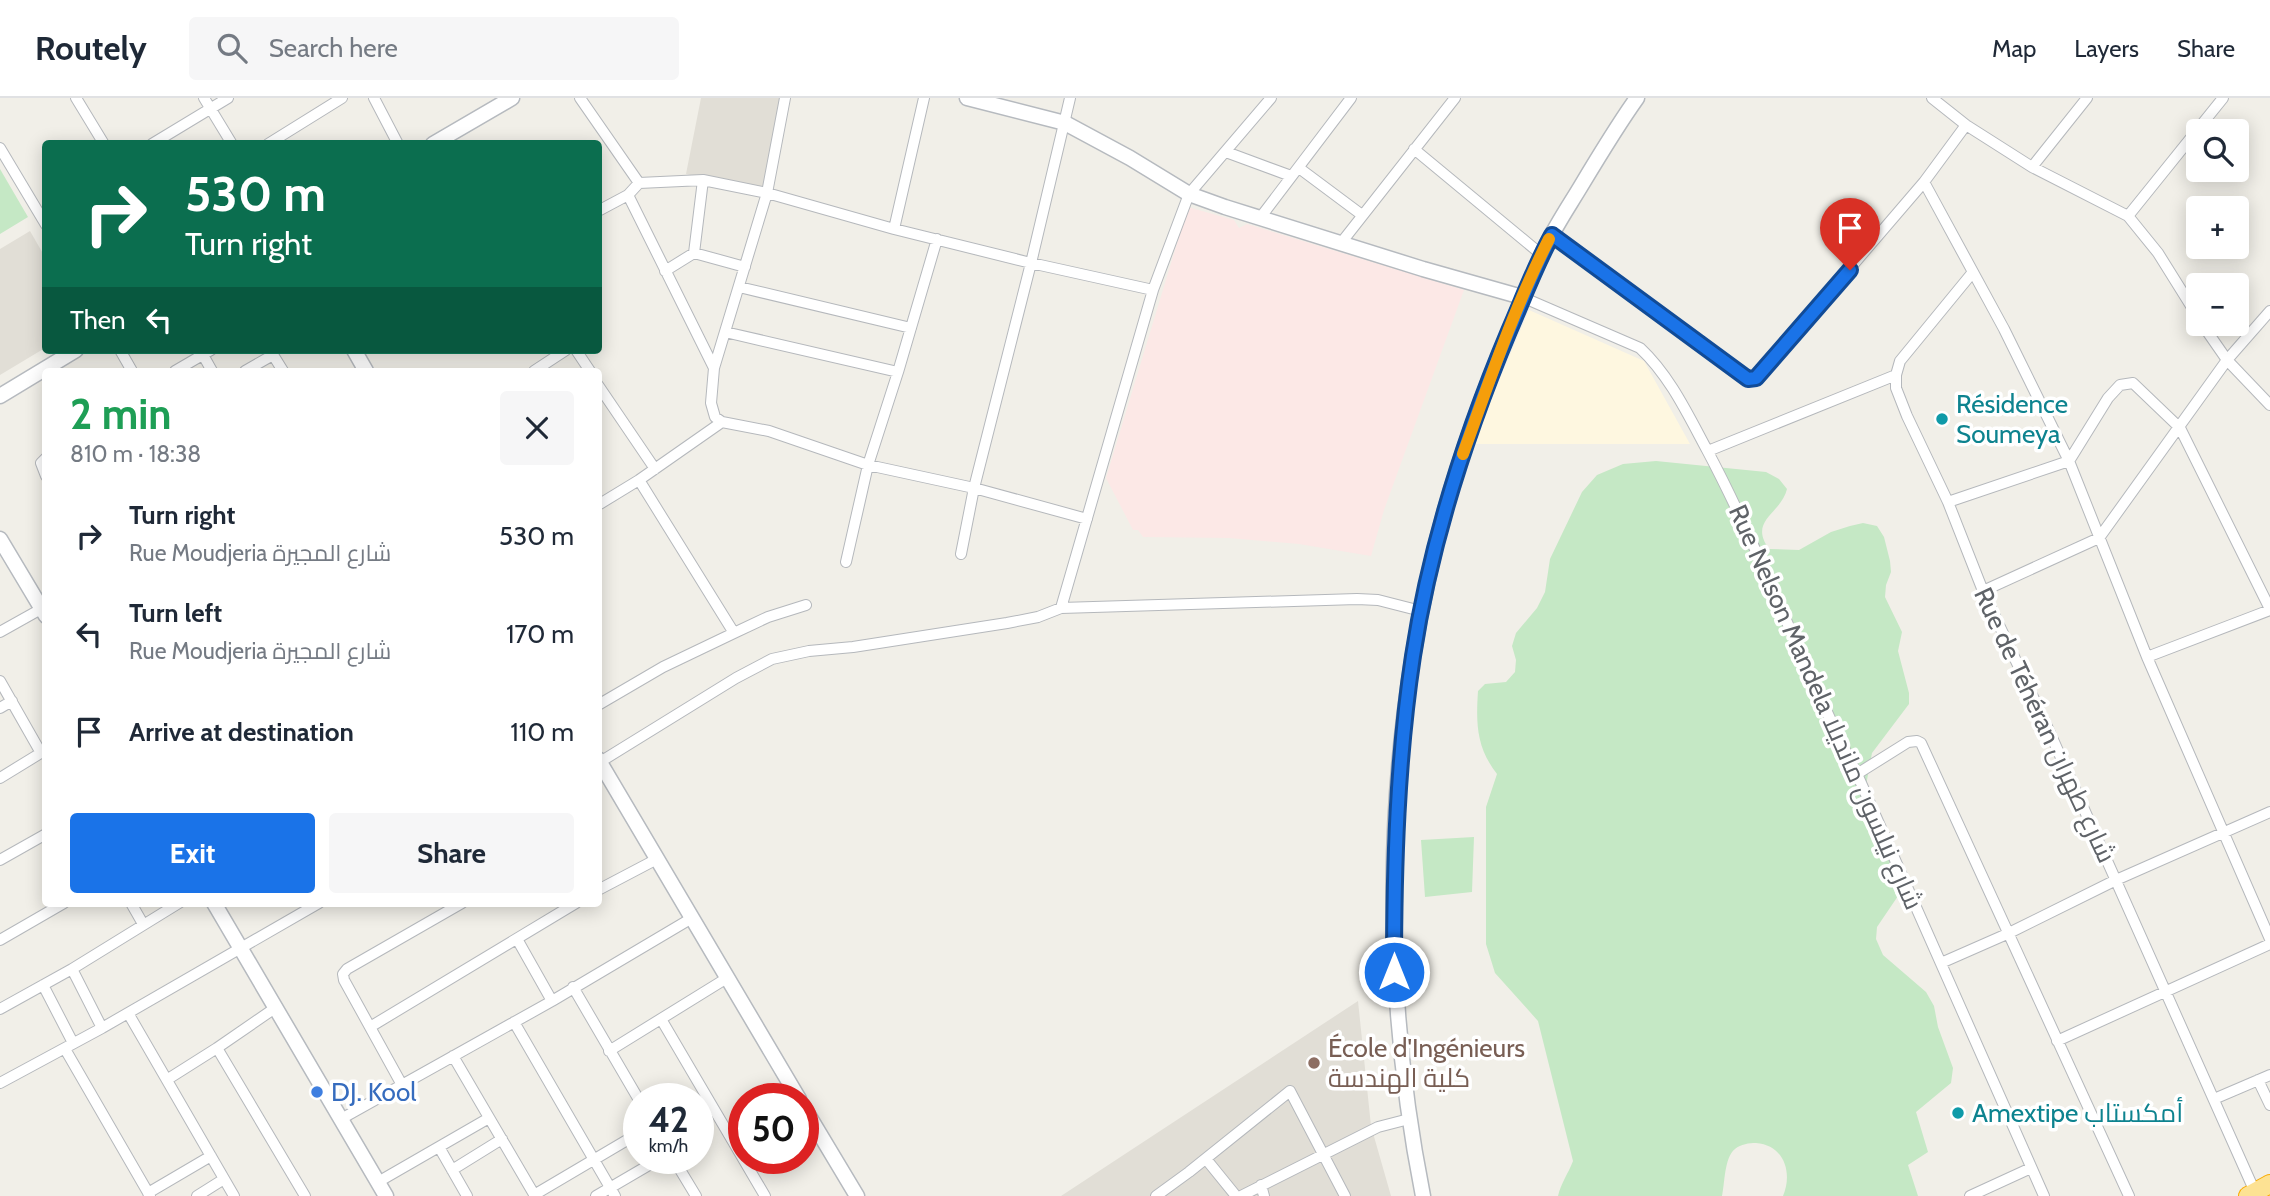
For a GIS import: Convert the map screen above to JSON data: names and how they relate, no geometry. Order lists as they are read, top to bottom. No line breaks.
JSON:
{"streets":{"street":["Rue Nelson Mandela شارع نيلسون مانديلا","Rue de Téhéran شارع طهران"]},"places":["Résidence Soumeya","École d'Ingénieurs كلية الهندسة","DJ. Kool","Amextipe أمكستاب"],"page":{"header":"Routely","search":"Search here","nav":["Map","Layers","Share"],"map_buttons":["+","−"],"turn":["530 m","Turn right"],"then":"Then","heading":["2 min","810 m · 18:38"],"list":[{"name":"Turn right","note":"Rue Moudjeria شارع المجيرة","value":"530 m"},{"name":"Turn left","note":"Rue Moudjeria شارع المجيرة","value":"170 m"},{"name":"Arrive at destination","value":"110 m"}],"buttons":["Exit","Share"],"speed":"42 km/h","limit":"50"}}
